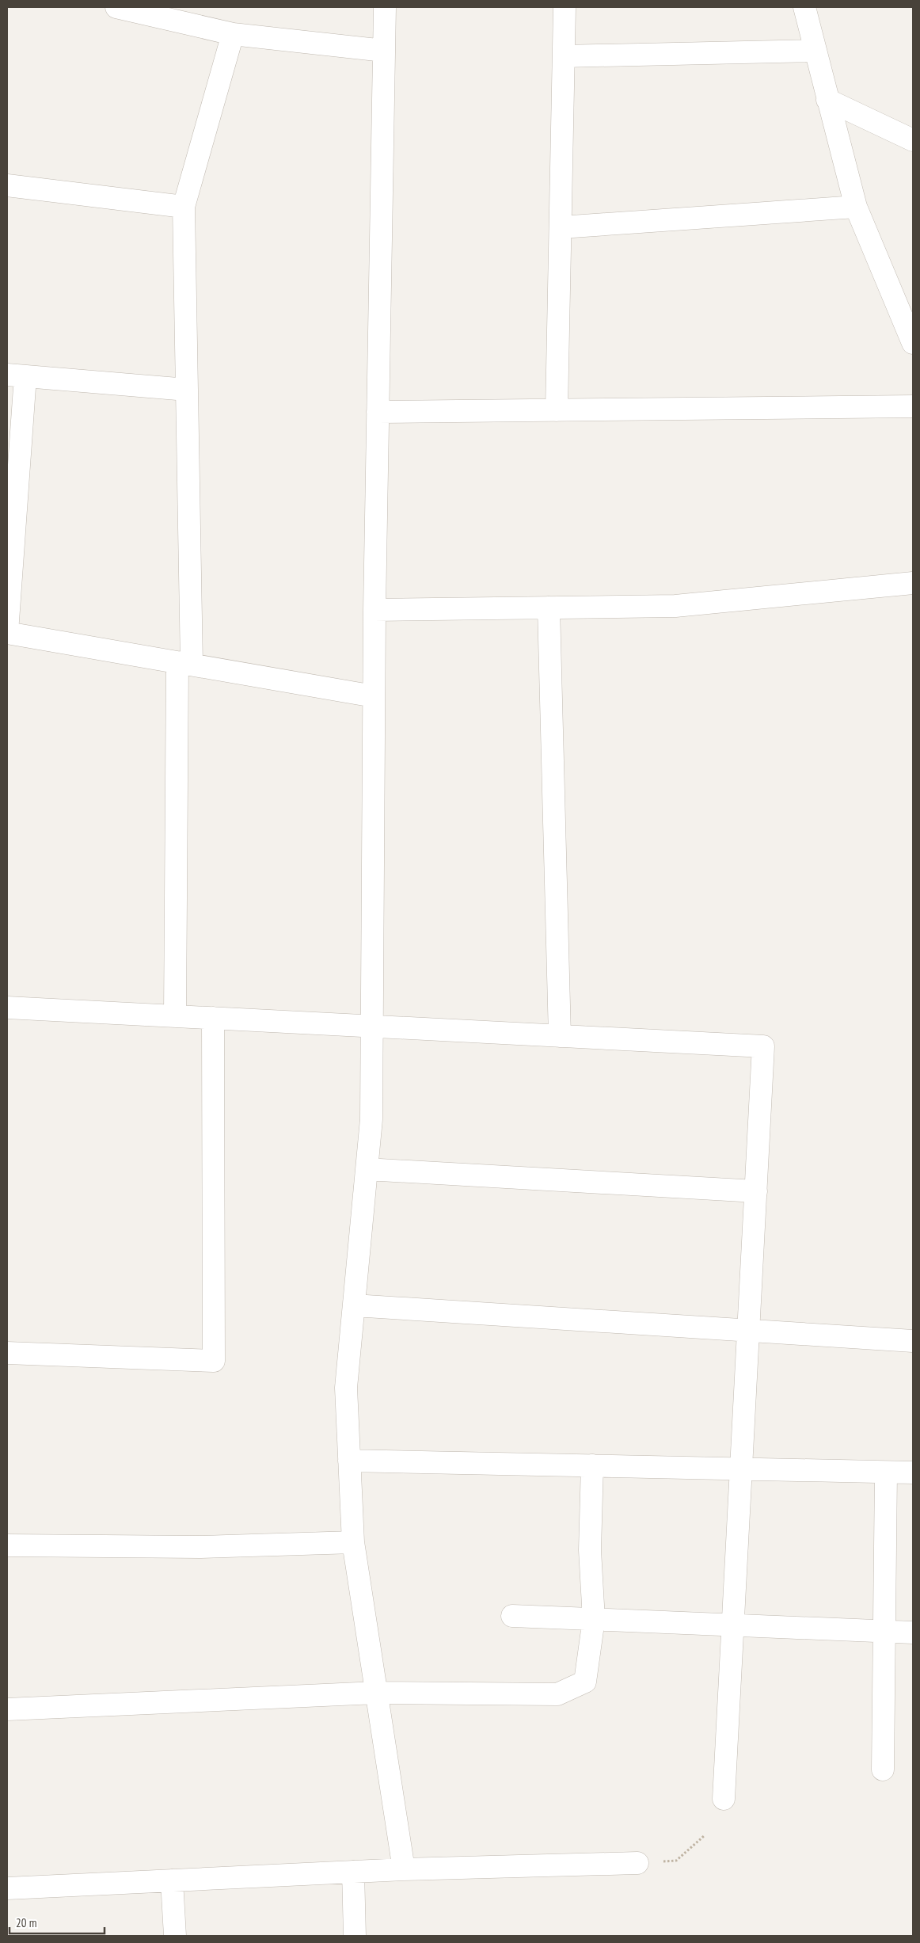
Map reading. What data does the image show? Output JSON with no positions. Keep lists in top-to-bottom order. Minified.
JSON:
{"scale_bar":"20 m"}
